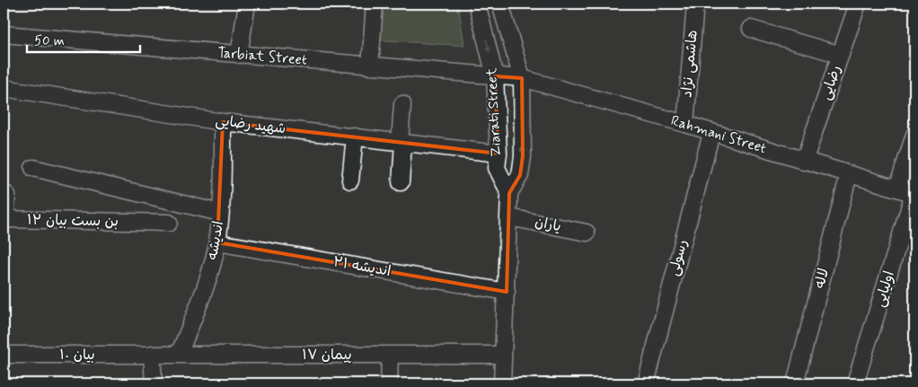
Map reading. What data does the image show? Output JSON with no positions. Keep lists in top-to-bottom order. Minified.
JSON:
{"streets":{"street":["Tarbiat Street","هاشمی نژاد","رضایی","Ziarati Street","شهید رضایی","Rahmani Street","بن بست بیان ۱۲","یاران","اندیشه","رسولی","اندیشه ۲۱","لاله","اولیایی","بیان ۱۰","پیمان ۱۷"]},"crossings":[["Tarbiat Street","Ziarati Street"],["Tarbiat Street","Rahmani Street"],["هاشمی نژاد","Rahmani Street"],["رضایی","Rahmani Street"],["Ziarati Street","شهید رضایی"],["Ziarati Street","Rahmani Street"],["Ziarati Street","یاران"],["Ziarati Street","اندیشه ۲۱"],["Ziarati Street","پیمان ۱۷"],["شهید رضایی","اندیشه"],["Rahmani Street","رسولی"],["Rahmani Street","لاله"],["Rahmani Street","اولیایی"],["اندیشه","اندیشه ۲۱"],["اندیشه","پیمان ۱۷"],["بیان ۱۰","پیمان ۱۷"]],"scale_bar":"50 m"}
